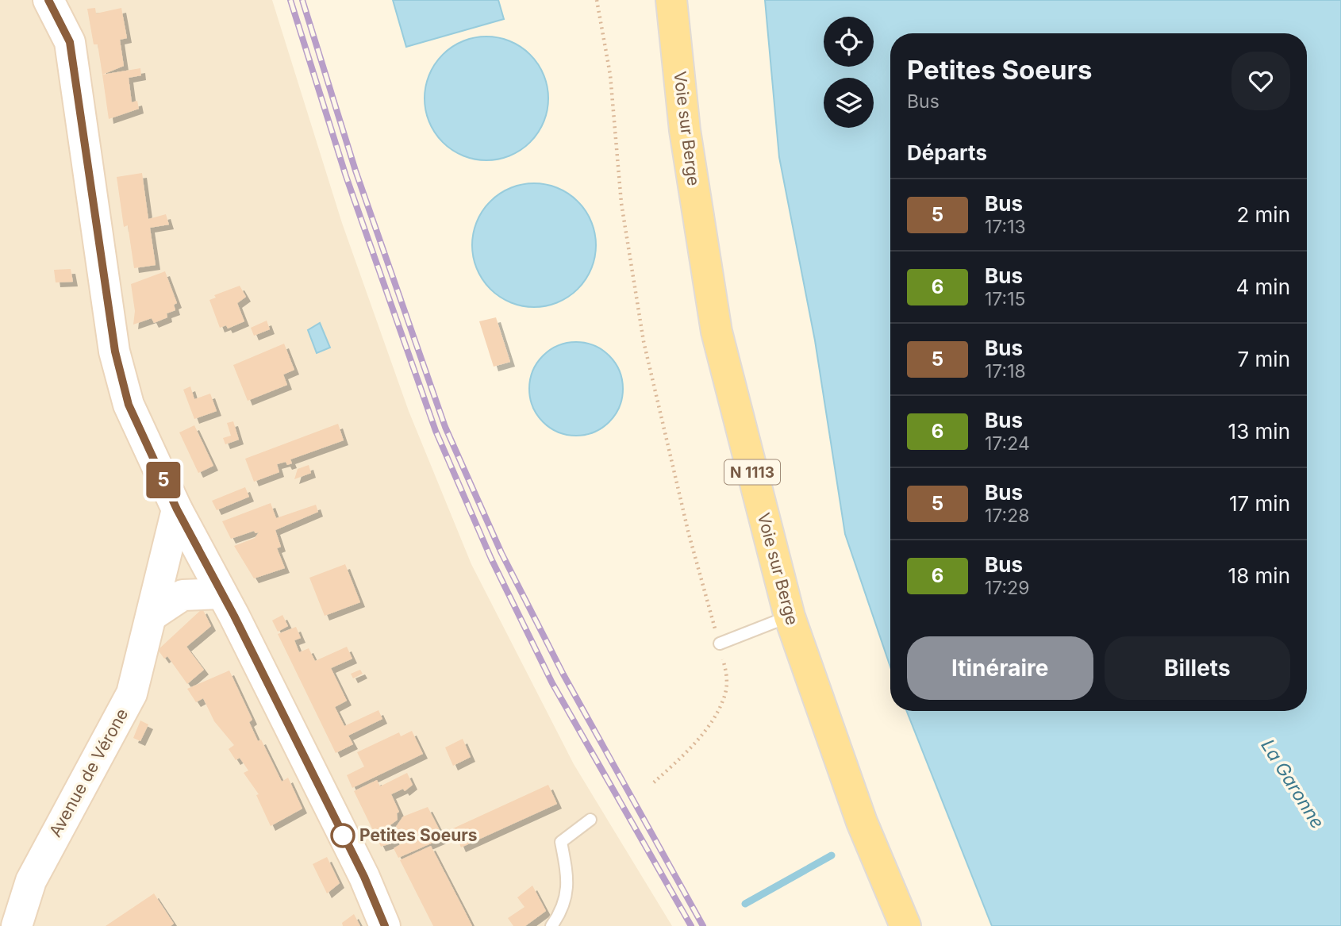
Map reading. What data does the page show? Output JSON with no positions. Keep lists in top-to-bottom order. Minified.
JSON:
{"streets":{"main road":["Voie sur Berge","N 1113","Avenue de Vérone"]},"water":["La Garonne"],"places":["Petites Soeurs"],"lines":["bus line 5"],"page":{"on_map":"5","heading":[["Petites Soeurs","Bus"],"Départs"],"list":[{"mark":"5","name":"Bus","note":"17:13","value":"2 min"},{"mark":"6","name":"Bus","note":"17:15","value":"4 min"},{"mark":"5","name":"Bus","note":"17:18","value":"7 min"},{"mark":"6","name":"Bus","note":"17:24","value":"13 min"},{"mark":"5","name":"Bus","note":"17:28","value":"17 min"},{"mark":"6","name":"Bus","note":"17:29","value":"18 min"}],"buttons":["Itinéraire","Billets"]}}
